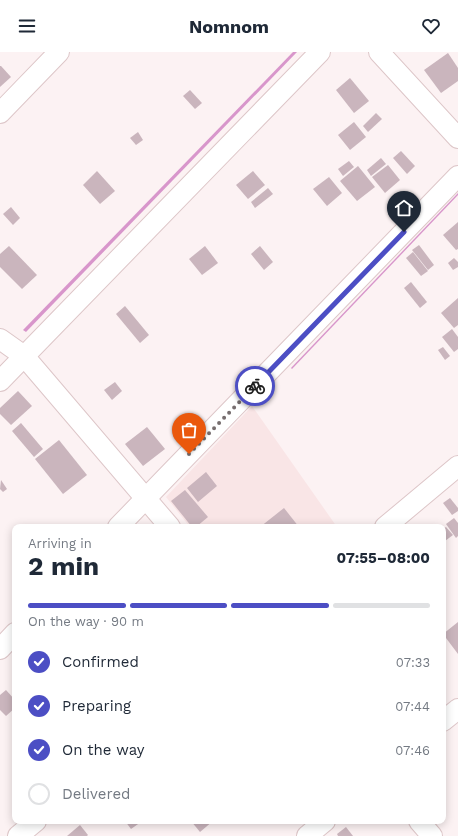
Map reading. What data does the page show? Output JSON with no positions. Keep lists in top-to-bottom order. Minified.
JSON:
{"page":{"header":"Nomnom","heading":["2 min","Arriving in","07:55–08:00"],"bar":"On the way · 90 m","list":[["Confirmed","07:33"],["Preparing","07:44"],["On the way","07:46"],"Delivered"]}}
